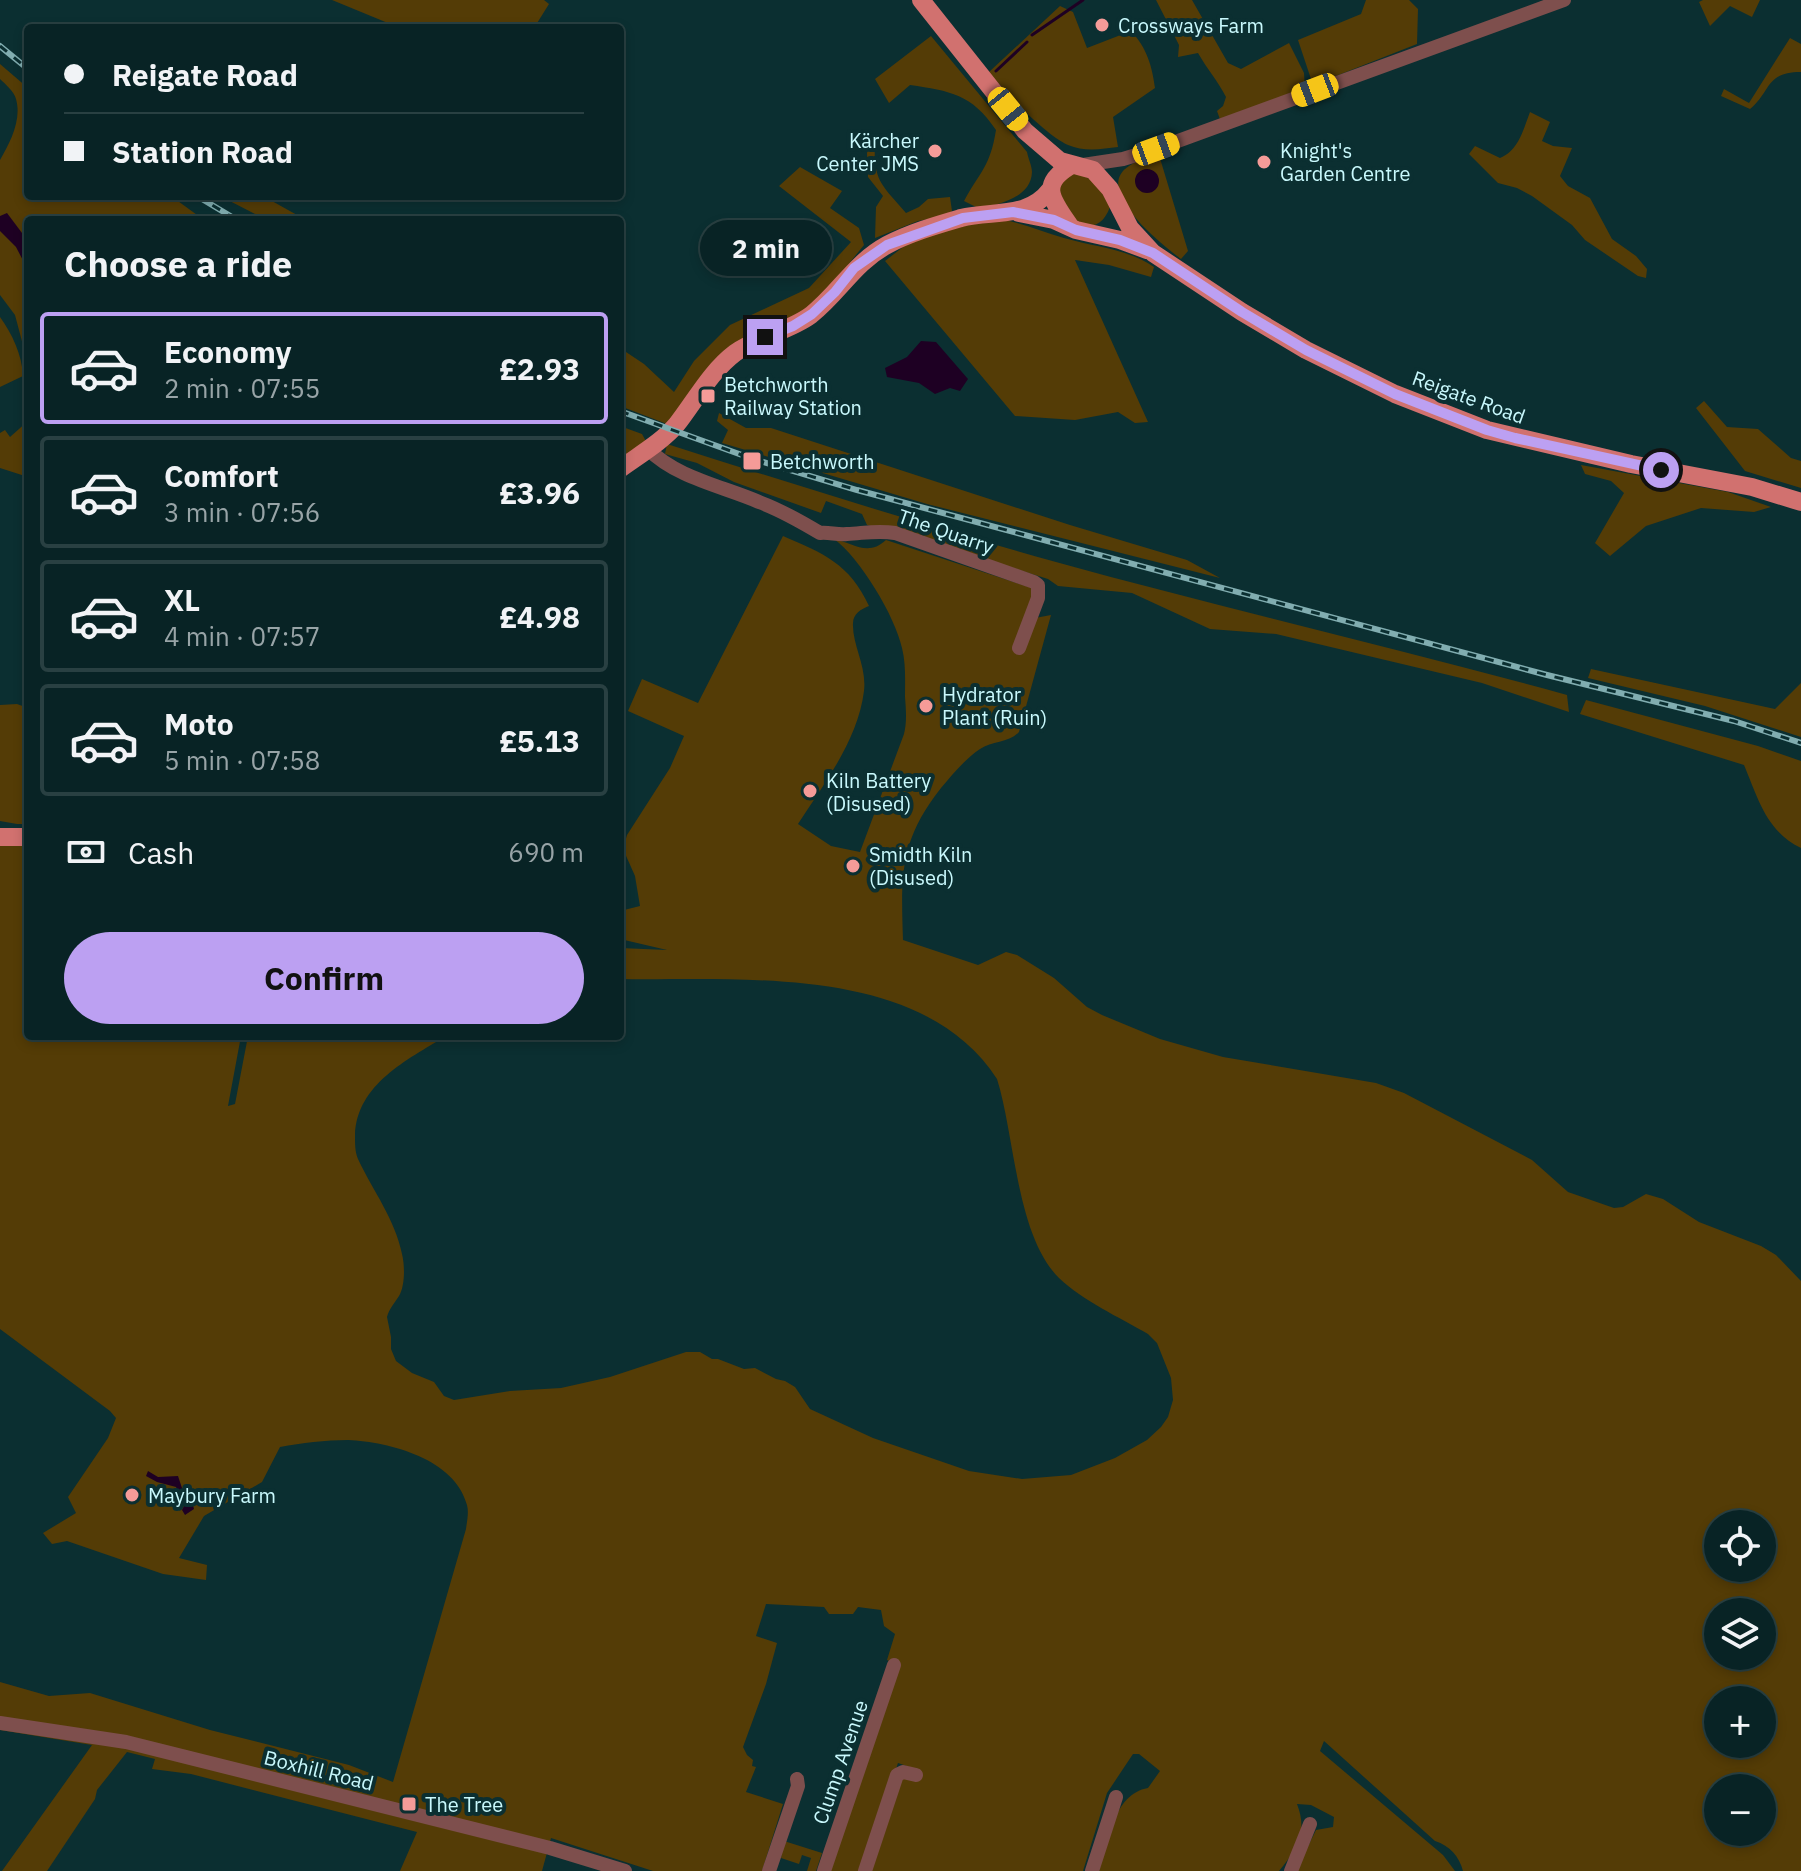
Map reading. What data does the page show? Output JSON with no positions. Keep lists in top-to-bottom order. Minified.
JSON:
{"streets":{"main road":["Reigate Road"],"street":["The Quarry","Clump Avenue","Boxhill Road"]},"places":{"other":["Crossways Farm","Kärcher Center JMS","Knight's Garden Centre","Hydrator Plant (Ruin)","Kiln Battery (Disused)","Smidth Kiln (Disused)","Maybury Farm"],"transit":["Betchworth Railway Station","Betchworth","The Tree"]},"page":{"banner":["Reigate Road","Station Road"],"heading":"Choose a ride","bubble":"2 min","list":[{"name":"Economy","note":"2 min · 07:55","value":"£2.93"},{"name":"Comfort","note":"3 min · 07:56","value":"£3.96"},{"name":"XL","note":"4 min · 07:57","value":"£4.98"},{"name":"Moto","note":"5 min · 07:58","value":"£5.13"}],"pay":["Cash","690 m"],"buttons":"Confirm","map_buttons":["+","−"]}}
